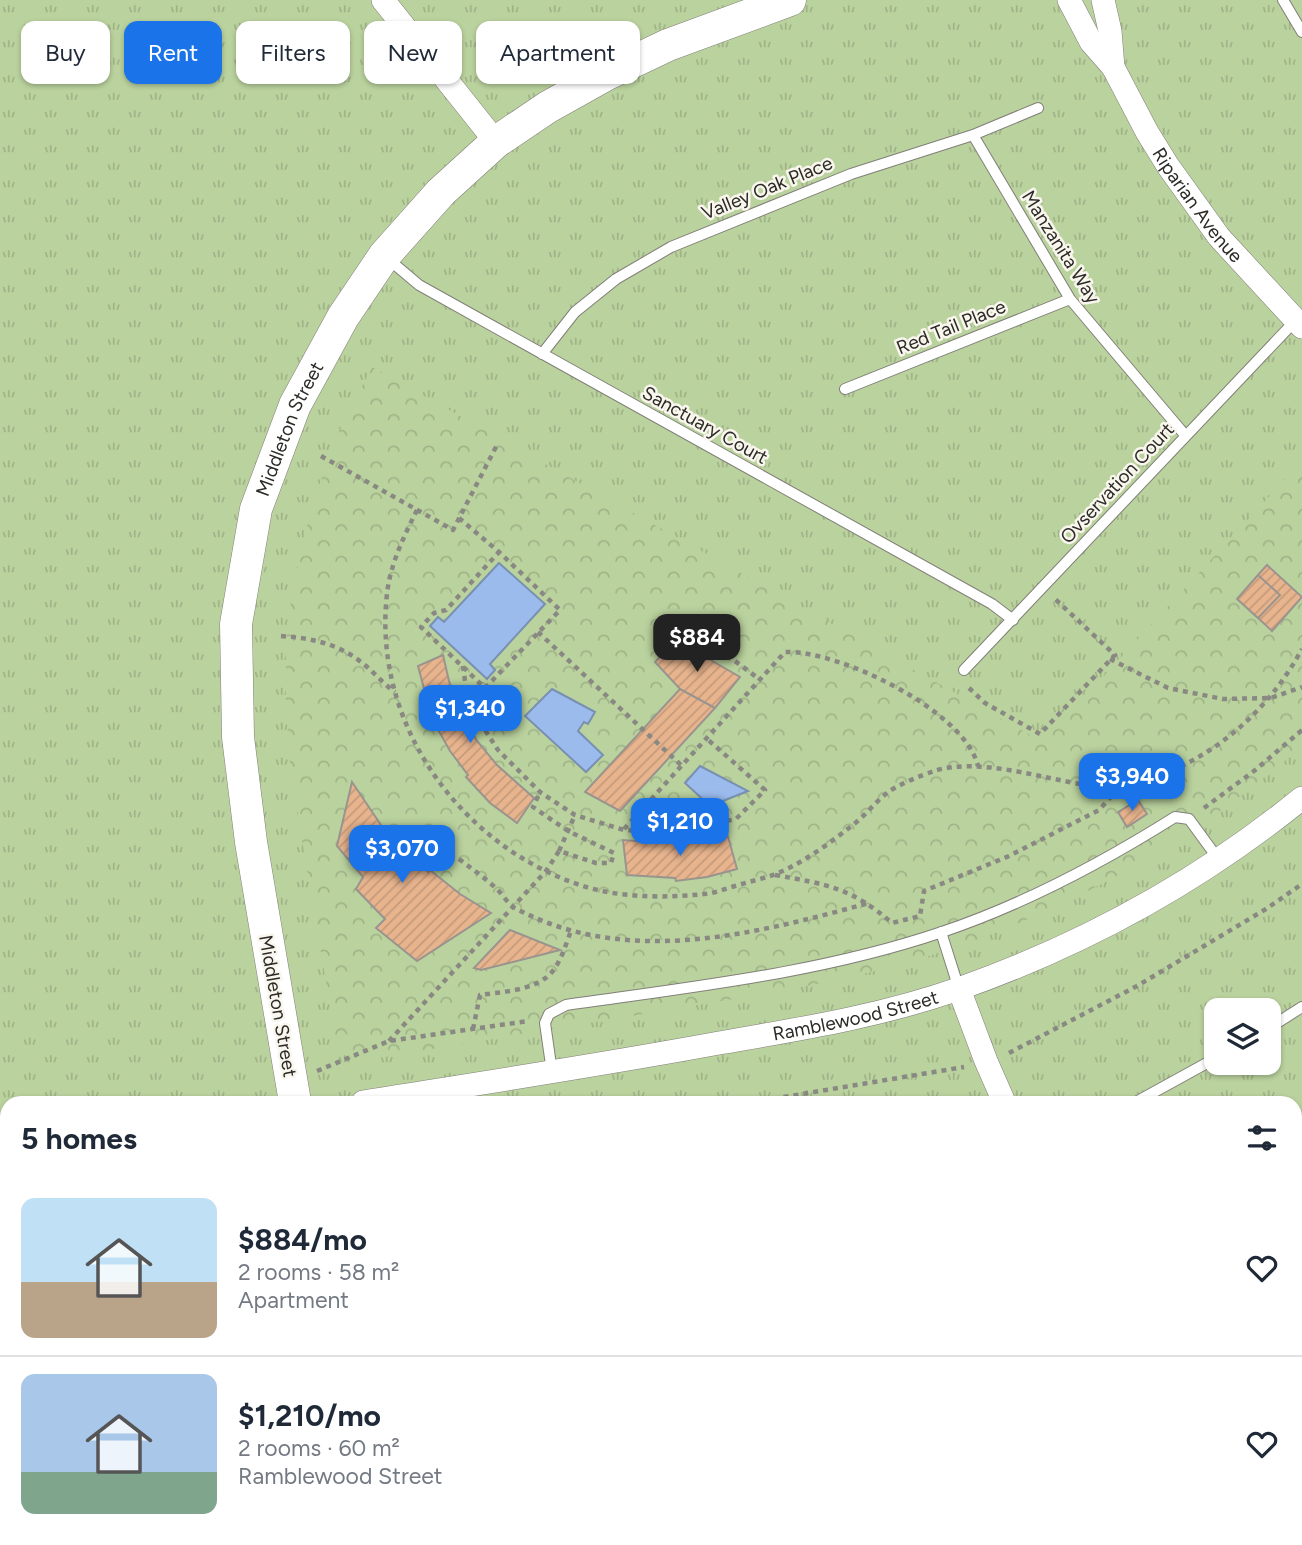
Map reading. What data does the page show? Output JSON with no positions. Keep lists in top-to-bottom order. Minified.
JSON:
{"streets":{"street":["Riparian Avenue","Middleton Street","Ramblewood Street"],"lane":["Valley Oak Place","Manzanita Way","Red Tail Place","Sanctuary Court","Ovservation Court"]},"crossings":[["Valley Oak Place","Manzanita Way"],["Valley Oak Place","Sanctuary Court"],["Riparian Avenue","Ovservation Court"],["Manzanita Way","Red Tail Place"],["Manzanita Way","Ovservation Court"],["Sanctuary Court","Middleton Street"],["Sanctuary Court","Ovservation Court"]],"page":{"chip":["Buy","Rent","Filters","New","Apartment"],"price":["$884","$1,340","$3,940","$1,210","$3,070"],"heading":"5 homes","list":[{"name":"$884/mo","note":"2 rooms · 58 m² · Apartment"},{"name":"$1,210/mo","note":"2 rooms · 60 m² · Ramblewood Street"}]}}
